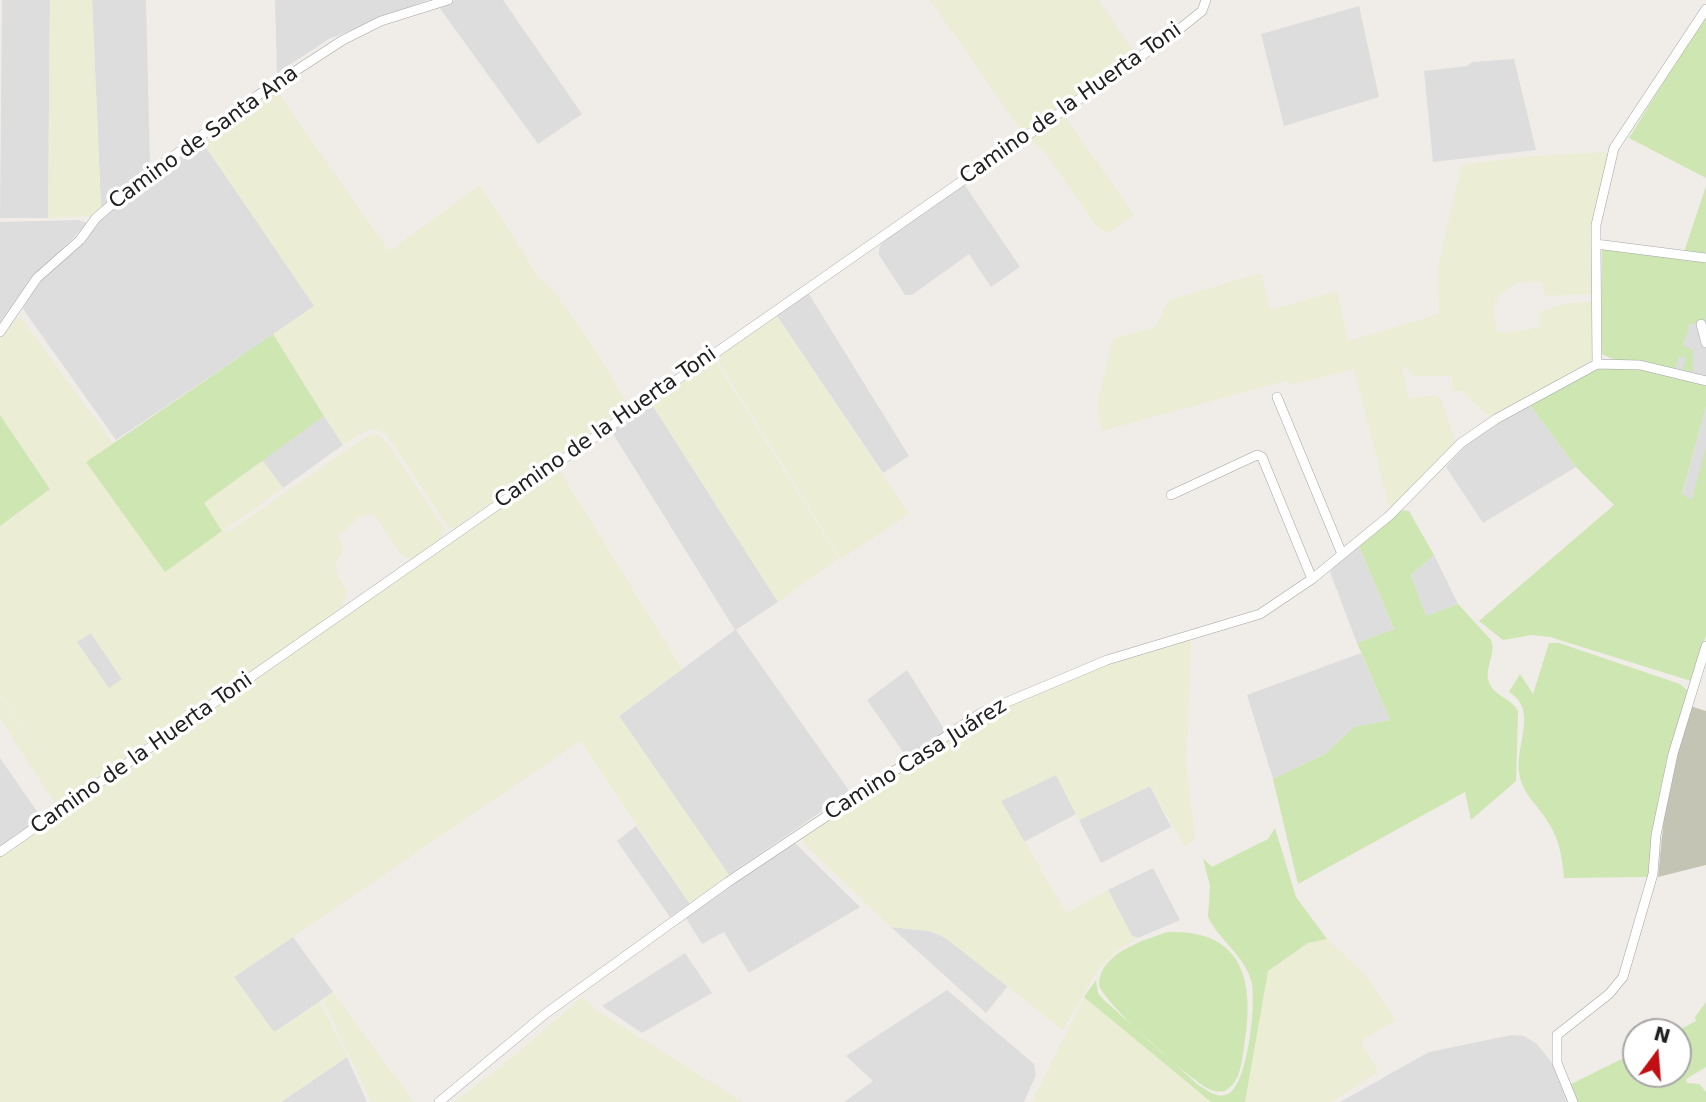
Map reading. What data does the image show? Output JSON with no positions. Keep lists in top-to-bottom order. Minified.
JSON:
{"streets":{"street":["Camino de la Huerta Toni","Camino de Santa Ana","Camino Casa Juárez"]},"north":"top"}
